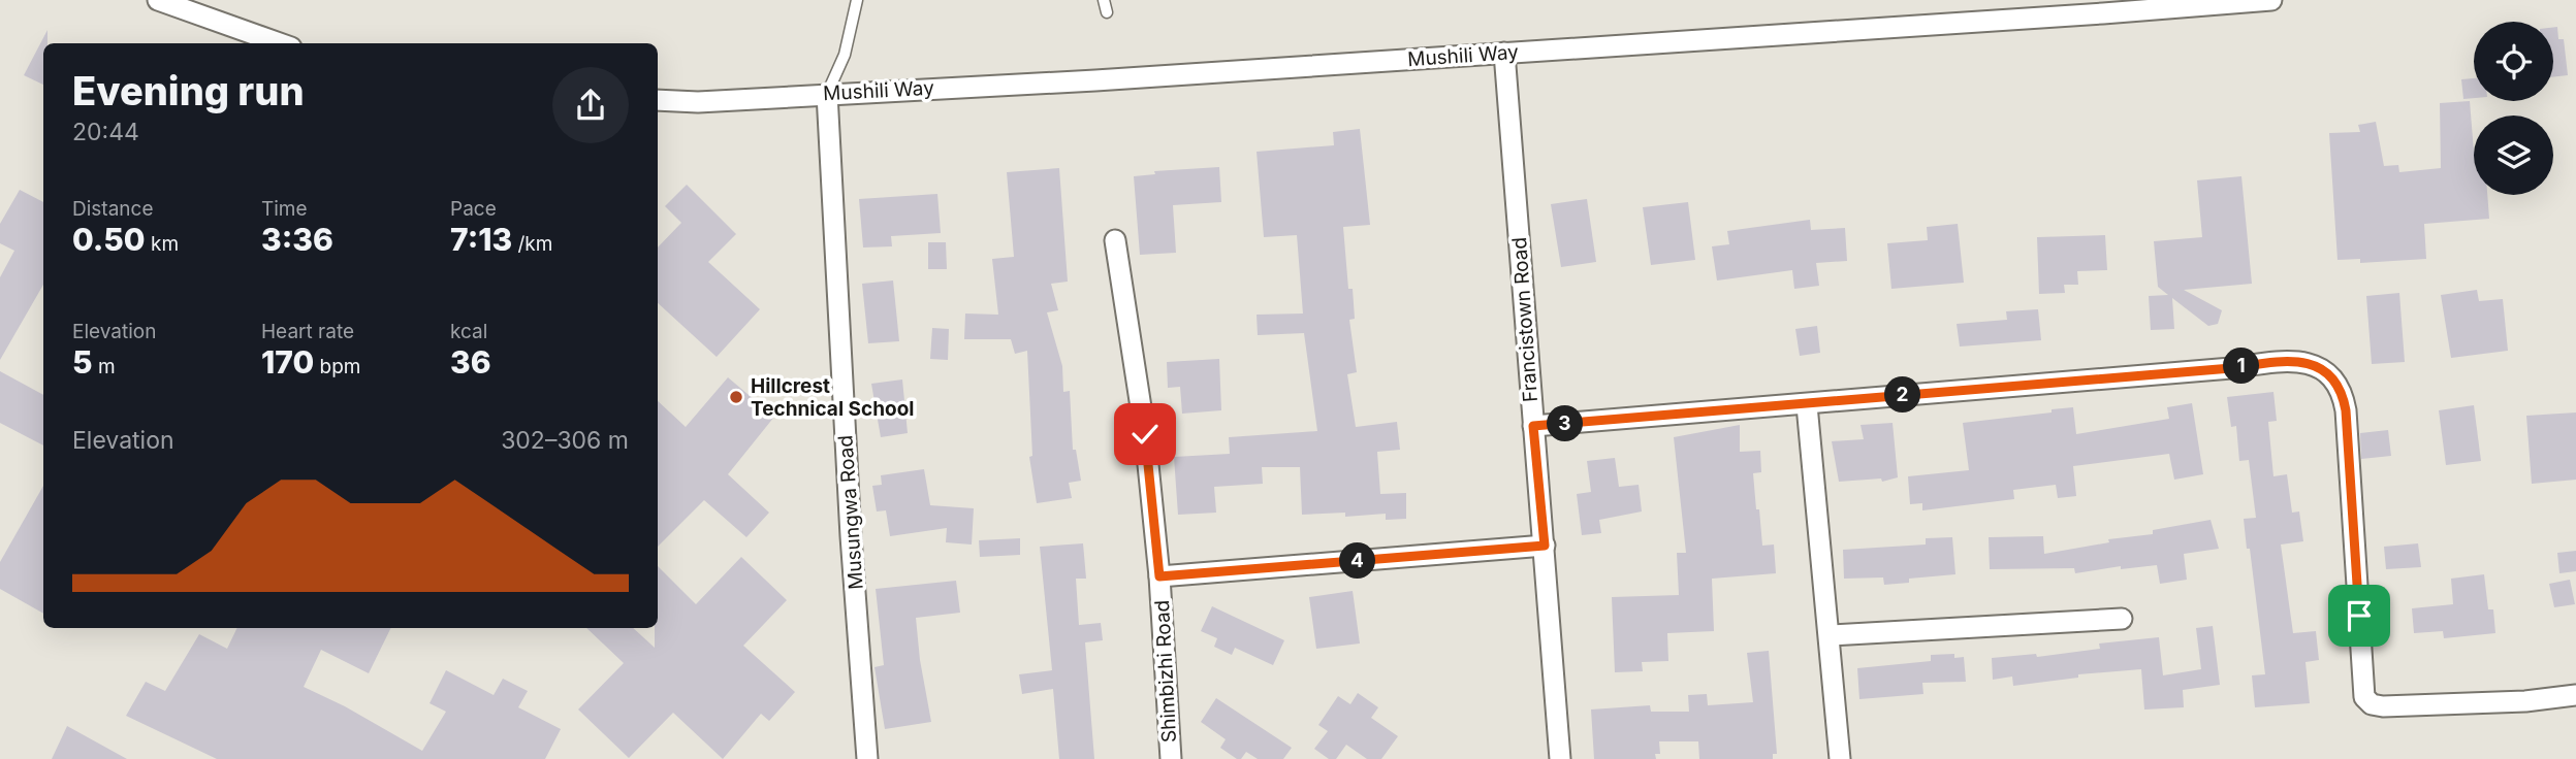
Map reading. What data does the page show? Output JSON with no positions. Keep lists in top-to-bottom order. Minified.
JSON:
{"streets":{"street":["Mushili Way","Francistown Road","Musungwa Road","Shimbizhi Road"]},"crossings":[["Mushili Way","Francistown Road"],["Mushili Way","Musungwa Road"]],"places":["Hillcrest Technical School"],"page":{"heading":["Evening run","20:44"],"stats":[["Distance","0.50 km"],["Time","3:36"],["Pace","7:13 /km"],["Elevation","5 m"],["Heart rate","170 bpm"],["kcal","36"]],"pins":["1","2","3","4"],"chart":["Elevation","302–306 m"]}}
